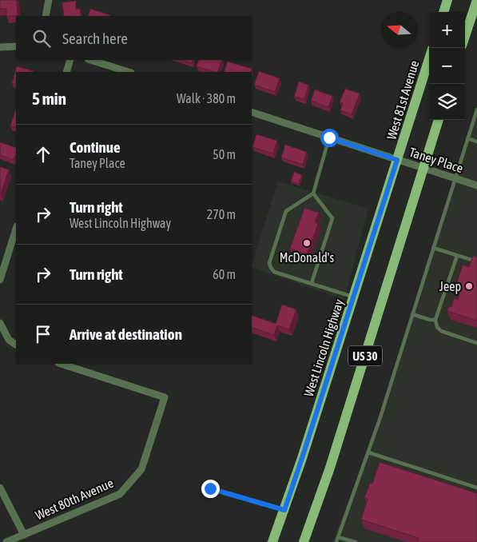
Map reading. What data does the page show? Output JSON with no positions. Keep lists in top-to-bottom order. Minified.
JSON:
{"streets":{"main road":["West 81st Avenue","West Lincoln Highway","US 30"],"street":["Taney Place","West 80th Avenue"]},"crossings":[["West 81st Avenue","Taney Place"],["West 81st Avenue","West Lincoln Highway"],["Taney Place","West Lincoln Highway"],["Taney Place","US 30"]],"places":["McDonald's","Jeep"],"north":"left","page":{"map_buttons":["+","−"],"search":"Search here","heading":["5 min","Walk · 380 m"],"list":[["Continue","Taney Place","50 m"],["Turn right","West Lincoln Highway","270 m"],["Turn right","60 m"],"Arrive at destination"]}}
